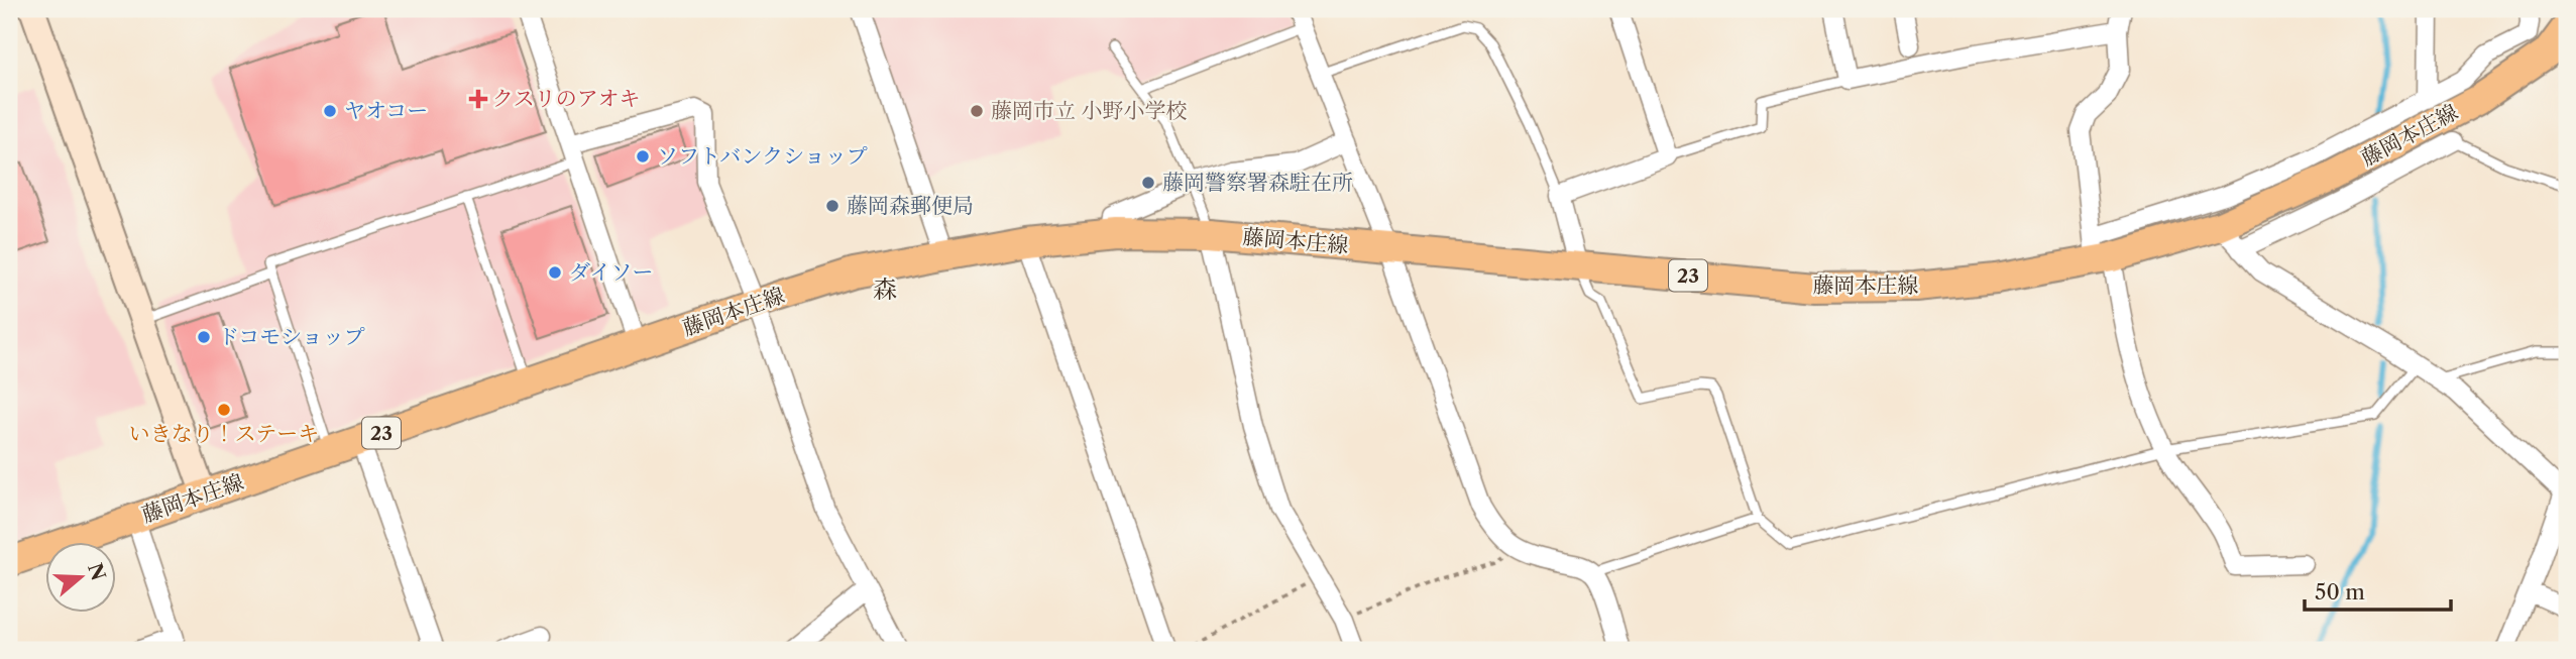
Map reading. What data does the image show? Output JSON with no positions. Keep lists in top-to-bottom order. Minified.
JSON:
{"streets":{"main road":["藤岡本庄線","23"]},"districts":["森"],"places":{"health":["クスリのアオキ"],"other":["ヤオコー","藤岡市立 小野小学校","ソフトバンクショップ","藤岡警察署森駐在所","藤岡森郵便局","ダイソー","ドコモショップ","いきなり！ステーキ"]},"scale_bar":"50 m","north":"right"}
